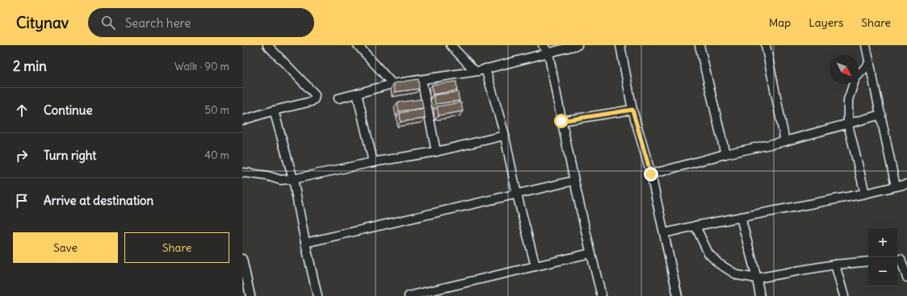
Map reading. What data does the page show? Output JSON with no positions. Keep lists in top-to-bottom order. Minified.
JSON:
{"north":"bottom right","page":{"header":"Citynav","search":"Search here","nav":["Map","Layers","Share"],"heading":["2 min","Walk · 90 m"],"list":[["Continue","50 m"],["Turn right","40 m"],"Arrive at destination"],"buttons":["Save","Share"],"map_buttons":["+","−"]}}
